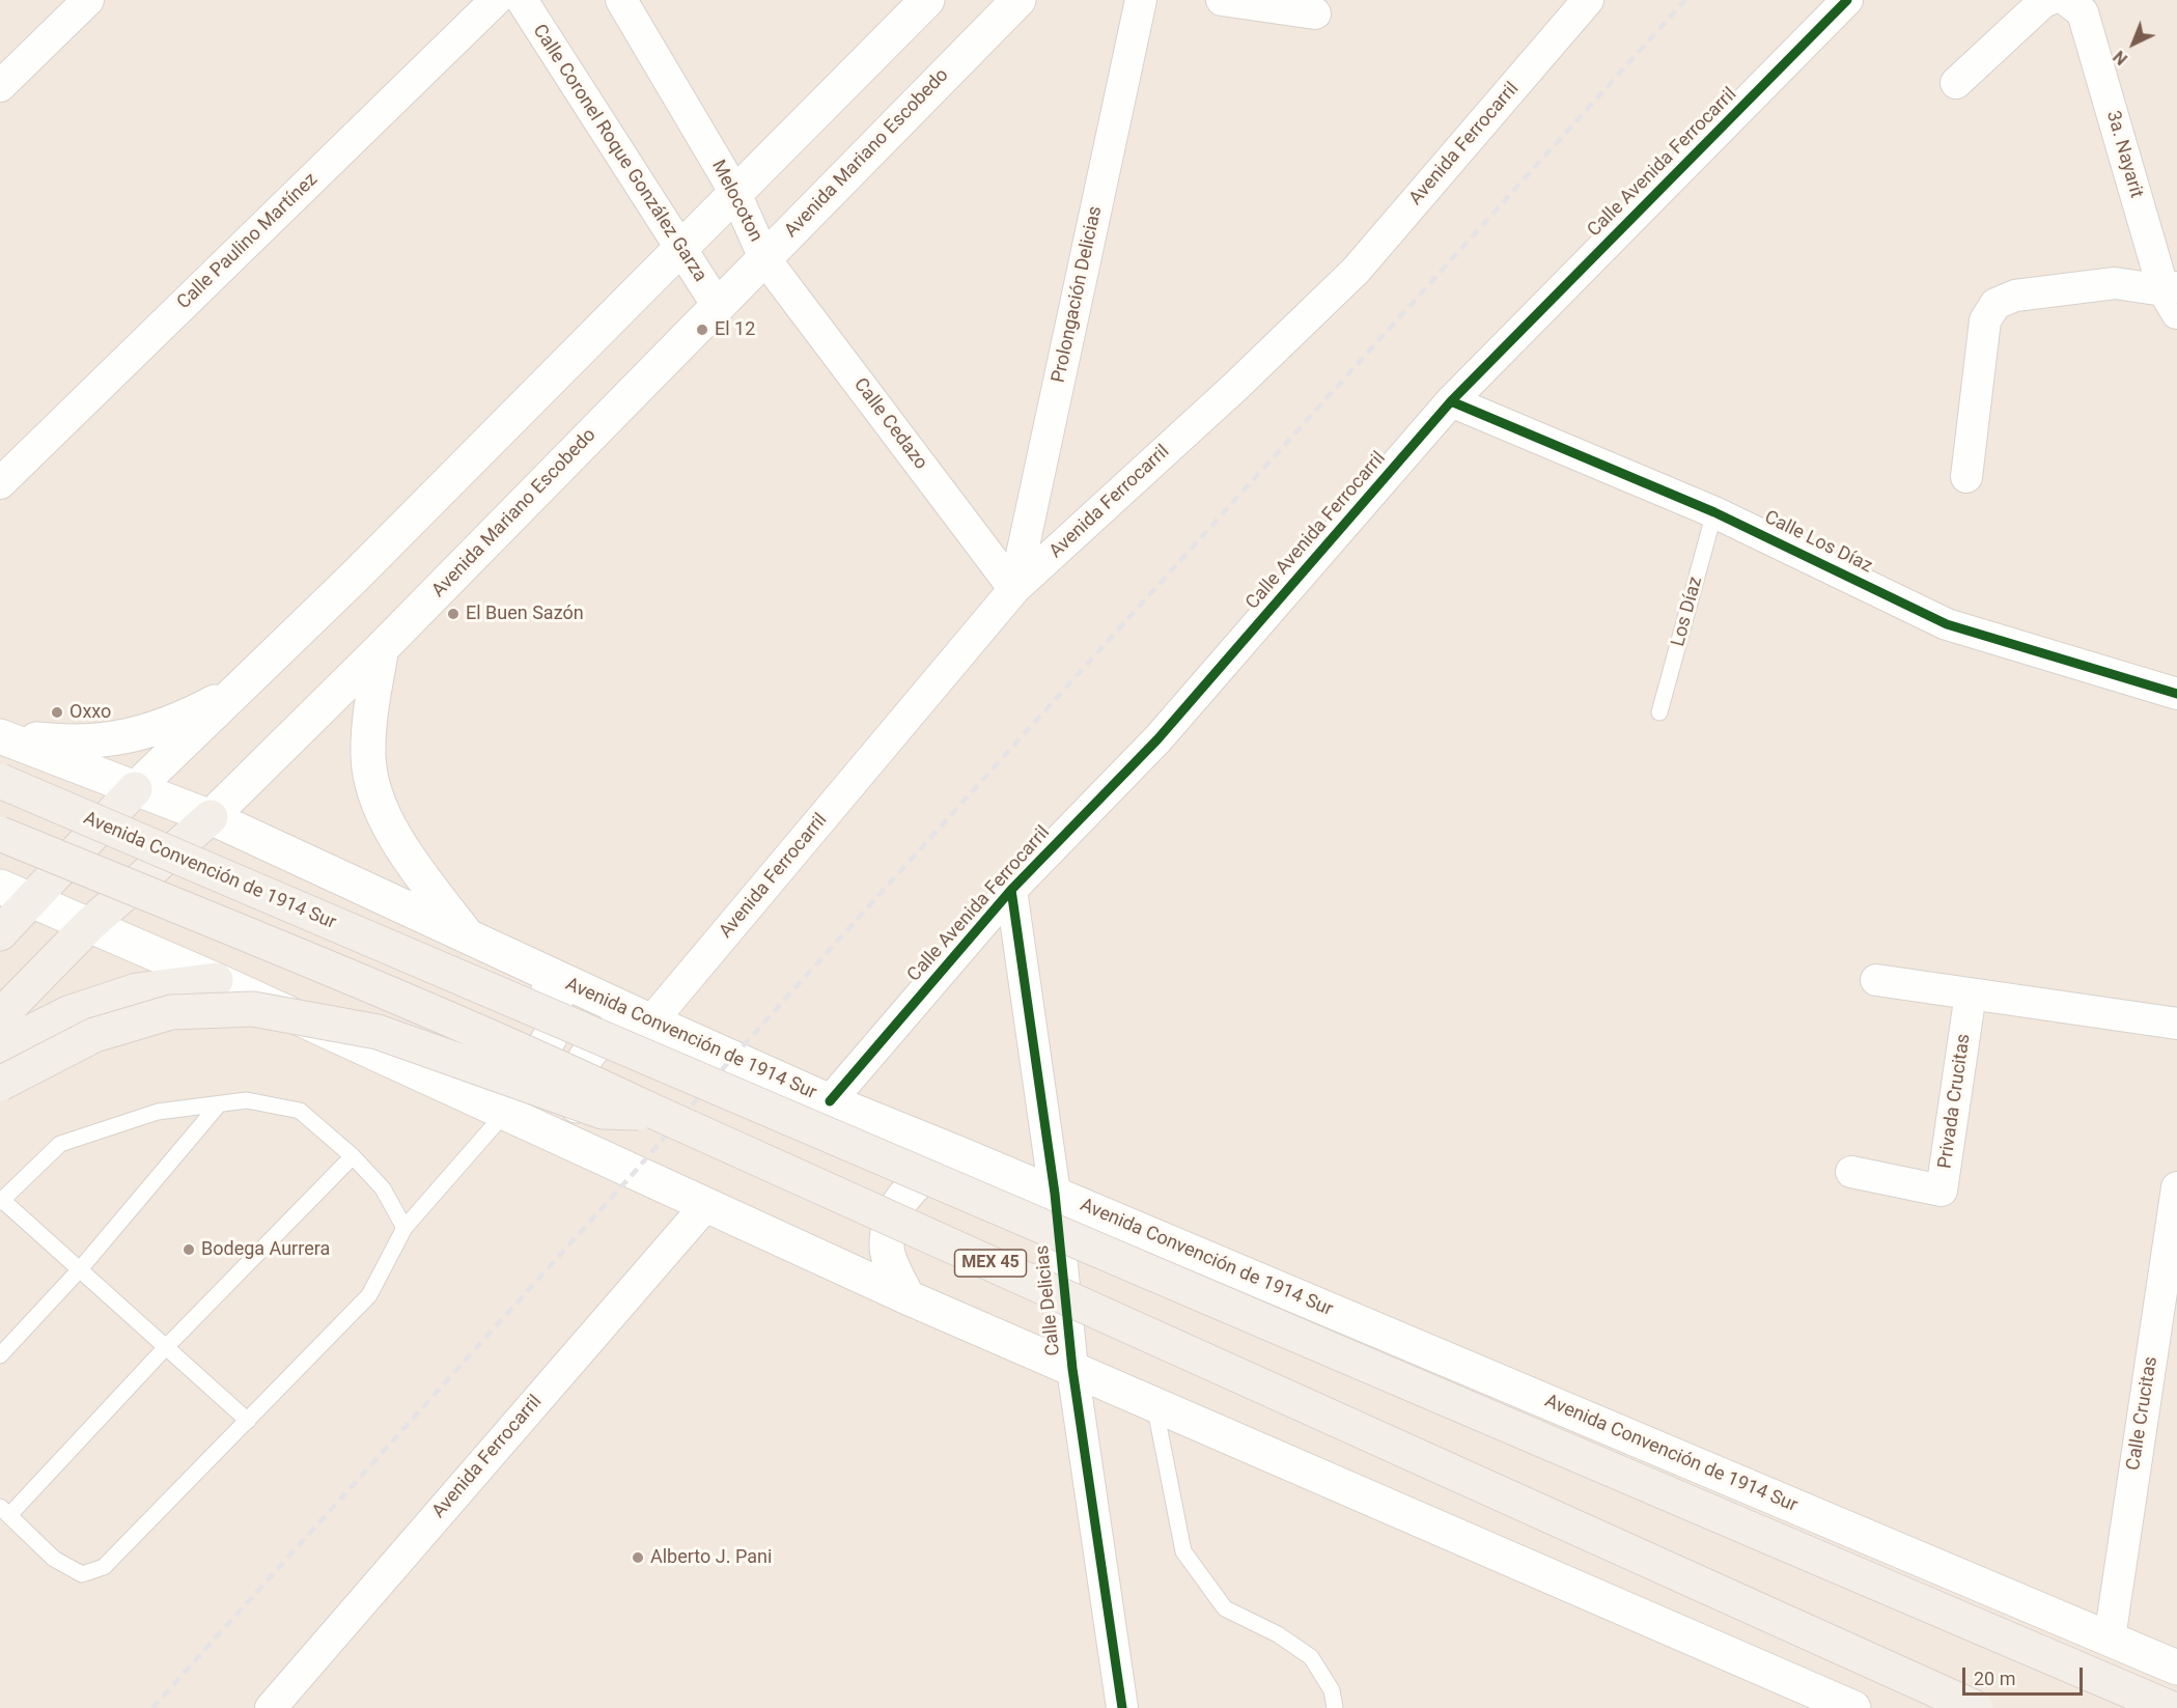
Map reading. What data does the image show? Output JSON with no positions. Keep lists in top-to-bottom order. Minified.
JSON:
{"streets":{"main road":["Avenida Mariano Escobedo","Avenida Convención de 1914 Sur","MEX 45"],"street":["Avenida Ferrocarril","Calle Coronel Roque González Garza","3a. Nayarit","Calle Avenida Ferrocarril","Melocoton","Calle Paulino Martínez","Prolongación Delicias","Calle Cedazo","Calle Los Díaz","Privada Crucitas","Calle Delicias","Calle Crucitas"],"lane":["Los Díaz"]},"crossings":[["Avenida Ferrocarril","Prolongación Delicias"],["Avenida Ferrocarril","Calle Cedazo"],["Avenida Ferrocarril","Avenida Convención de 1914 Sur"],["Calle Coronel Roque González Garza","Avenida Mariano Escobedo"],["Avenida Mariano Escobedo","Melocoton"],["Avenida Mariano Escobedo","Calle Cedazo"],["Avenida Mariano Escobedo","Avenida Convención de 1914 Sur"],["Calle Avenida Ferrocarril","Calle Los Díaz"],["Calle Avenida Ferrocarril","Avenida Convención de 1914 Sur"],["Calle Avenida Ferrocarril","Calle Delicias"],["Melocoton","Calle Cedazo"],["Prolongación Delicias","Calle Cedazo"],["Calle Los Díaz","Los Díaz"],["Avenida Convención de 1914 Sur","Calle Delicias"],["Avenida Convención de 1914 Sur","Calle Crucitas"]],"places":["El 12","El Buen Sazón","Oxxo","Bodega Aurrera","Alberto J. Pani"],"scale_bar":"20 m","north":"bottom left"}
